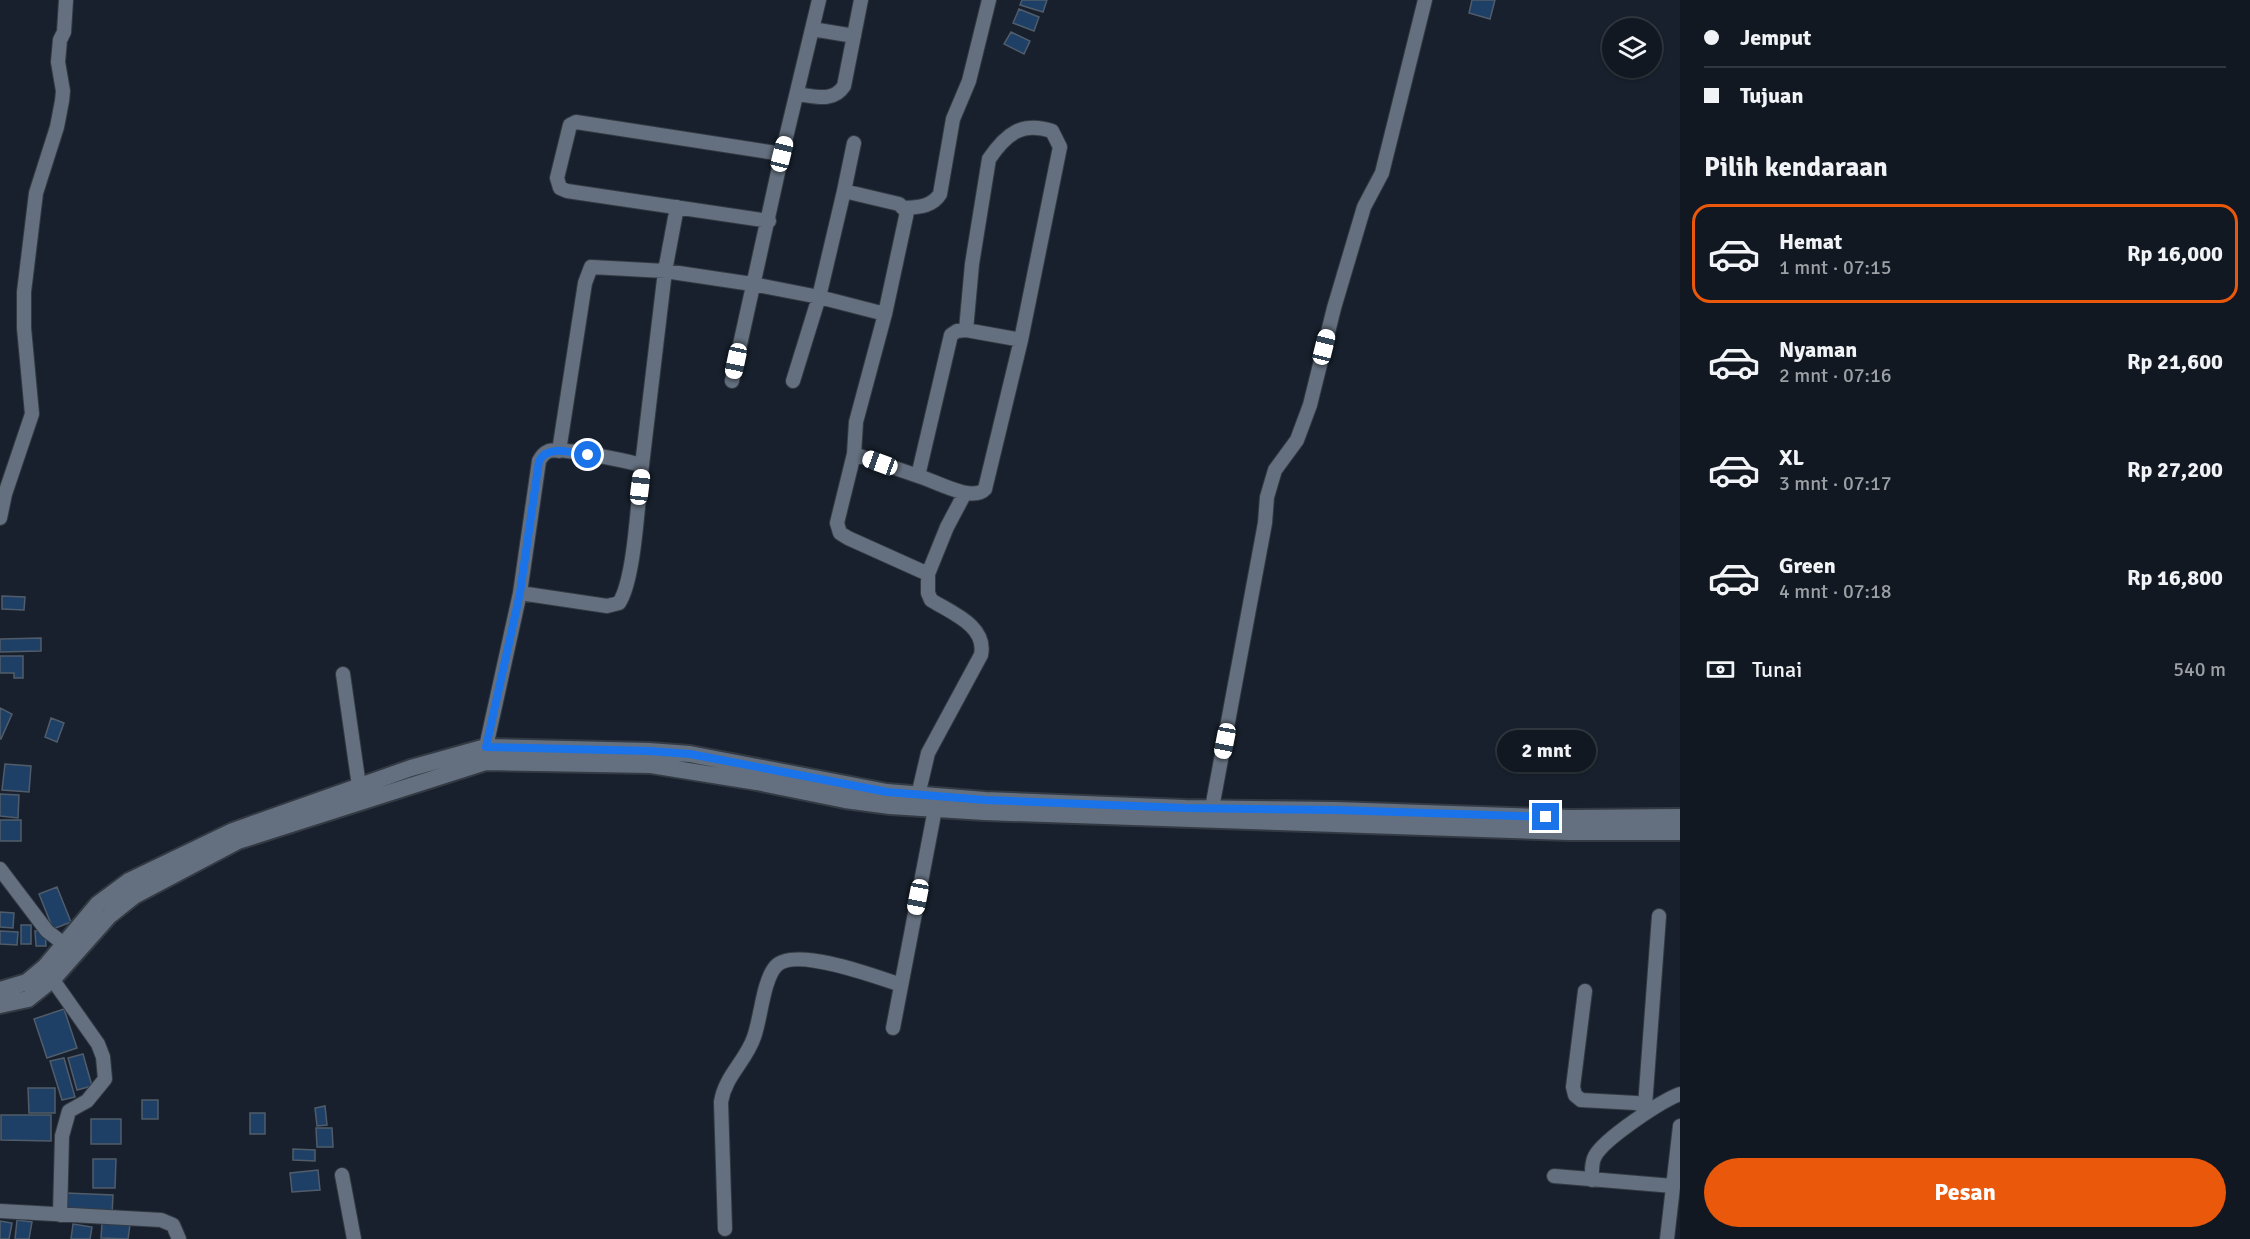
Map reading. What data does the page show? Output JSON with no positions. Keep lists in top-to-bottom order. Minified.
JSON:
{"page":{"banner":["Jemput","Tujuan"],"heading":"Pilih kendaraan","list":[{"name":"Hemat","note":"1 mnt · 07:15","value":"Rp 16,000"},{"name":"Nyaman","note":"2 mnt · 07:16","value":"Rp 21,600"},{"name":"XL","note":"3 mnt · 07:17","value":"Rp 27,200"},{"name":"Green","note":"4 mnt · 07:18","value":"Rp 16,800"}],"pay":["Tunai","540 m"],"bubble":"2 mnt","buttons":"Pesan"}}
